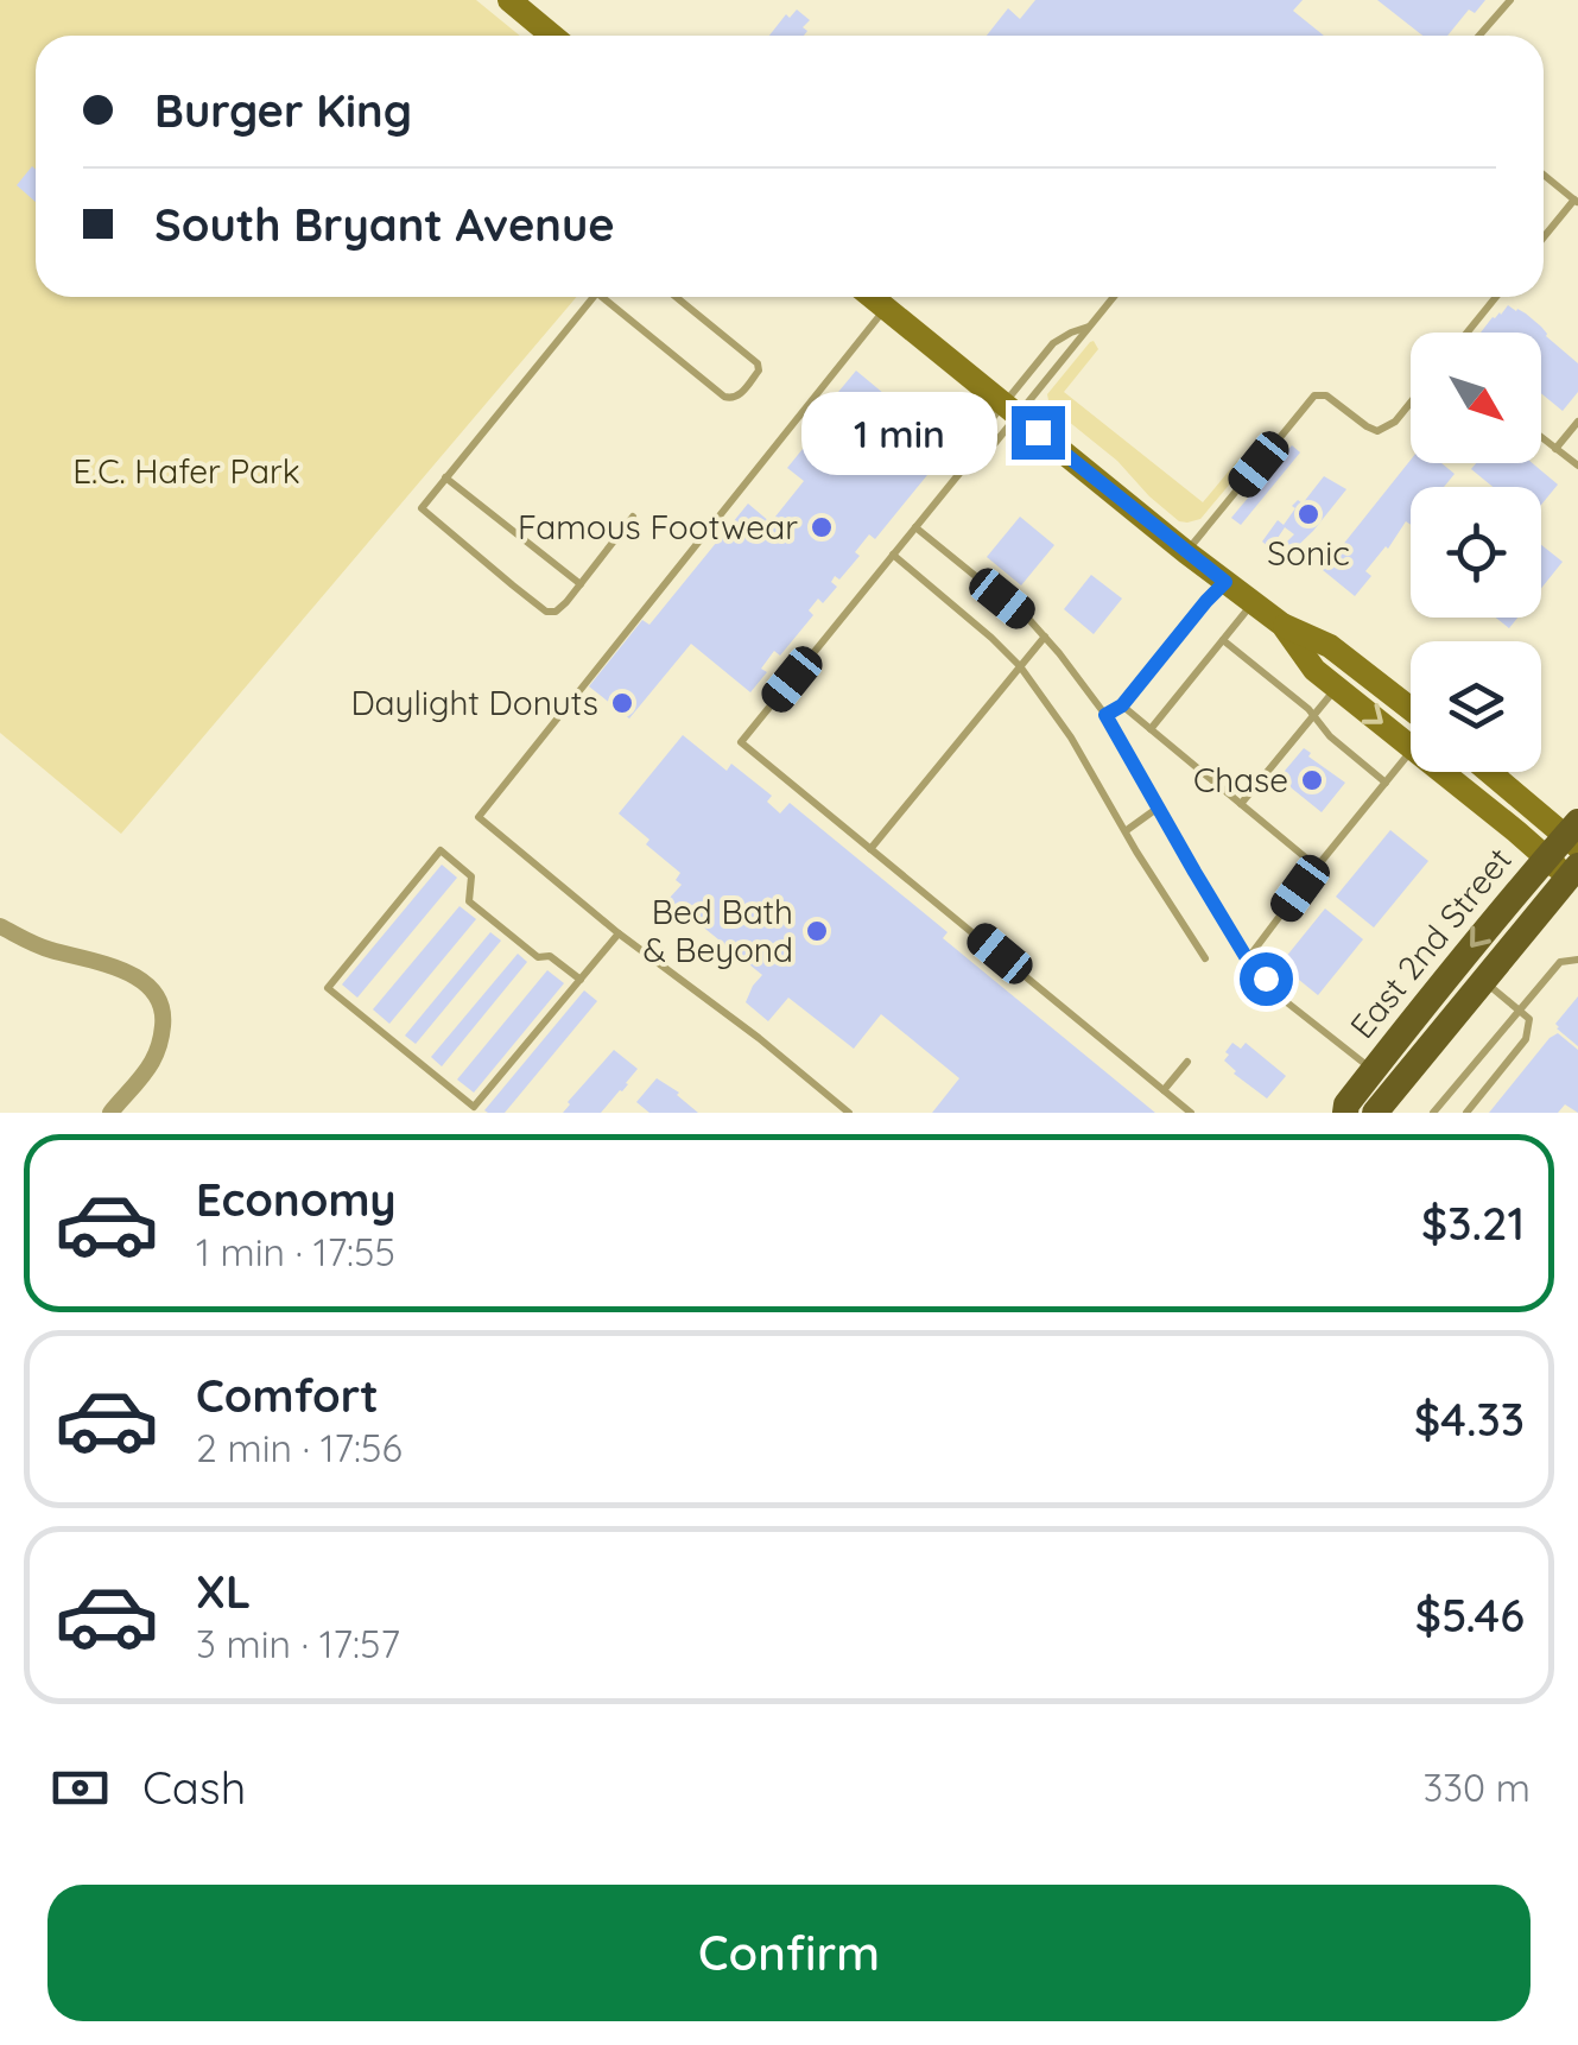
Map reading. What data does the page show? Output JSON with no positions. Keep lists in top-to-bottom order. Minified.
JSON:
{"streets":{"main road":["East 2nd Street"]},"parks":["E.C. Hafer Park"],"places":["Sonic","Famous Footwear","Daylight Donuts","Chase","Bed Bath & Beyond"],"north":"bottom right","page":{"banner":["Burger King","South Bryant Avenue"],"bubble":"1 min","list":[{"name":"Economy","note":"1 min · 17:55","value":"$3.21"},{"name":"Comfort","note":"2 min · 17:56","value":"$4.33"},{"name":"XL","note":"3 min · 17:57","value":"$5.46"}],"pay":["Cash","330 m"],"buttons":"Confirm"}}
